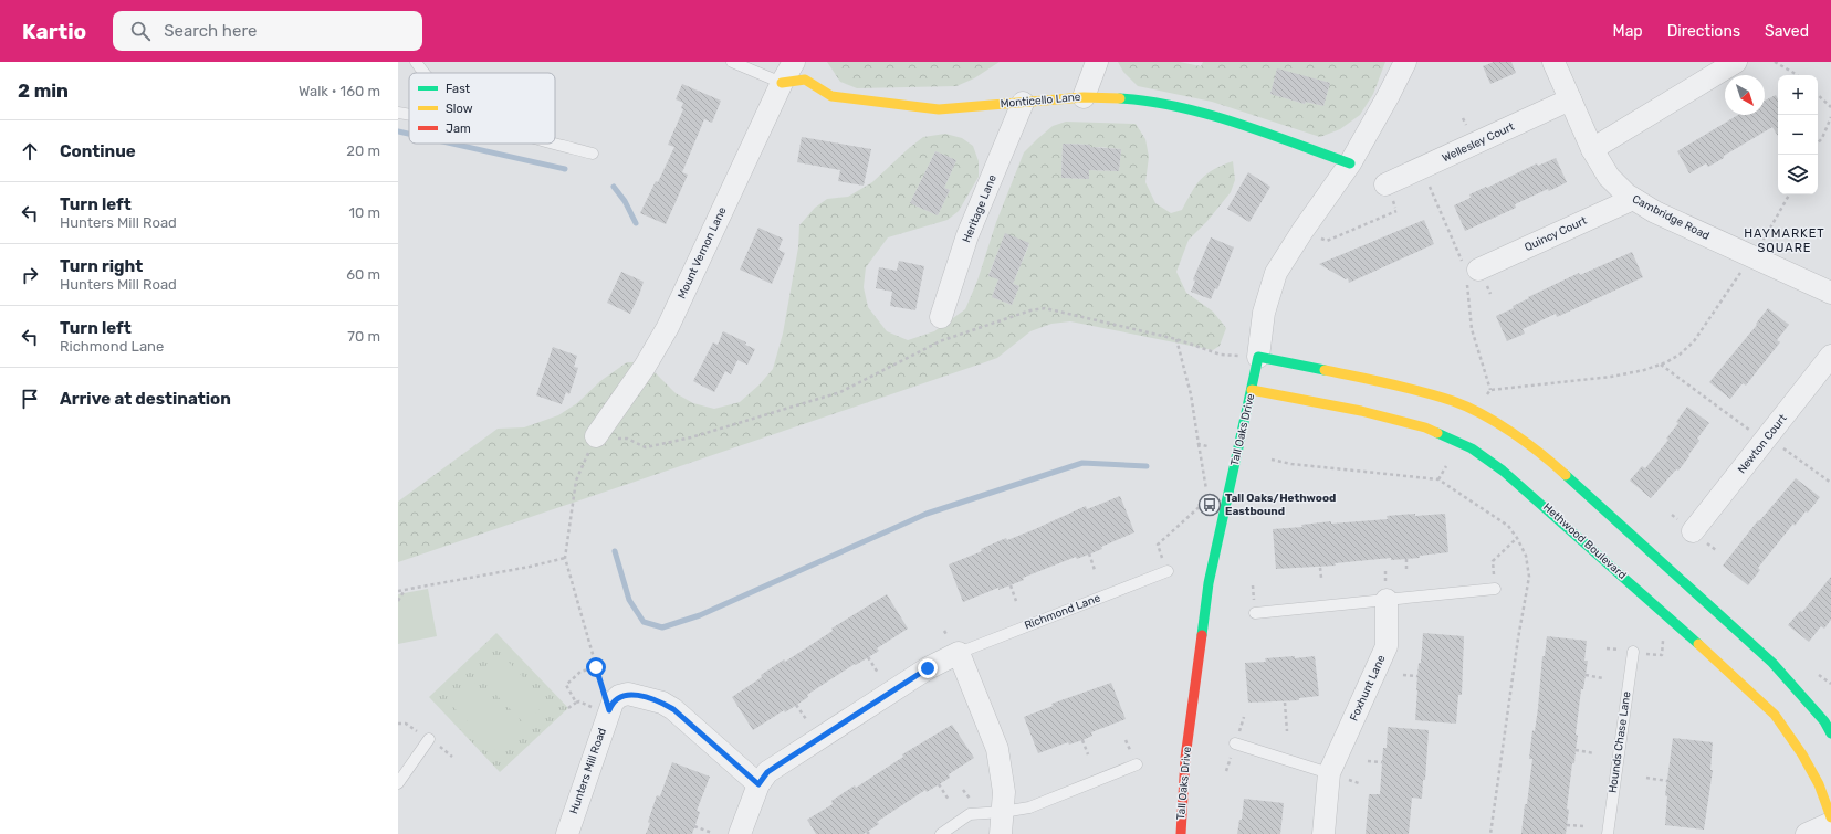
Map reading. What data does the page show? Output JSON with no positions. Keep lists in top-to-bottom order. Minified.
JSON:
{"streets":{"street":["Monticello Lane","Wellesley Court","Heritage Lane","Cambridge Road","Quincy Court","Mount Vernon Lane","Tall Oaks Drive","Newton Court","Hethwood Boulevard","Richmond Lane","Foxhunt Lane","Hunters Mill Road"],"lane":["Hounds Chase Lane"]},"crossings":[["Monticello Lane","Heritage Lane"],["Monticello Lane","Mount Vernon Lane"],["Monticello Lane","Tall Oaks Drive"],["Wellesley Court","Cambridge Road"],["Cambridge Road","Quincy Court"],["Tall Oaks Drive","Hethwood Boulevard"],["Richmond Lane","Hunters Mill Road"]],"districts":["HAYMARKET SQUARE"],"places":{"bus stop":["Tall Oaks/Hethwood Eastbound"]},"legend":["Fast","Slow","Jam"],"north":"bottom right","page":{"header":"Kartio","search":"Search here","nav":["Map","Directions","Saved"],"heading":["2 min","Walk · 160 m"],"map_buttons":["+","−"],"list":[["Continue","20 m"],["Turn left","Hunters Mill Road","10 m"],["Turn right","Hunters Mill Road","60 m"],["Turn left","Richmond Lane","70 m"],"Arrive at destination"]}}
